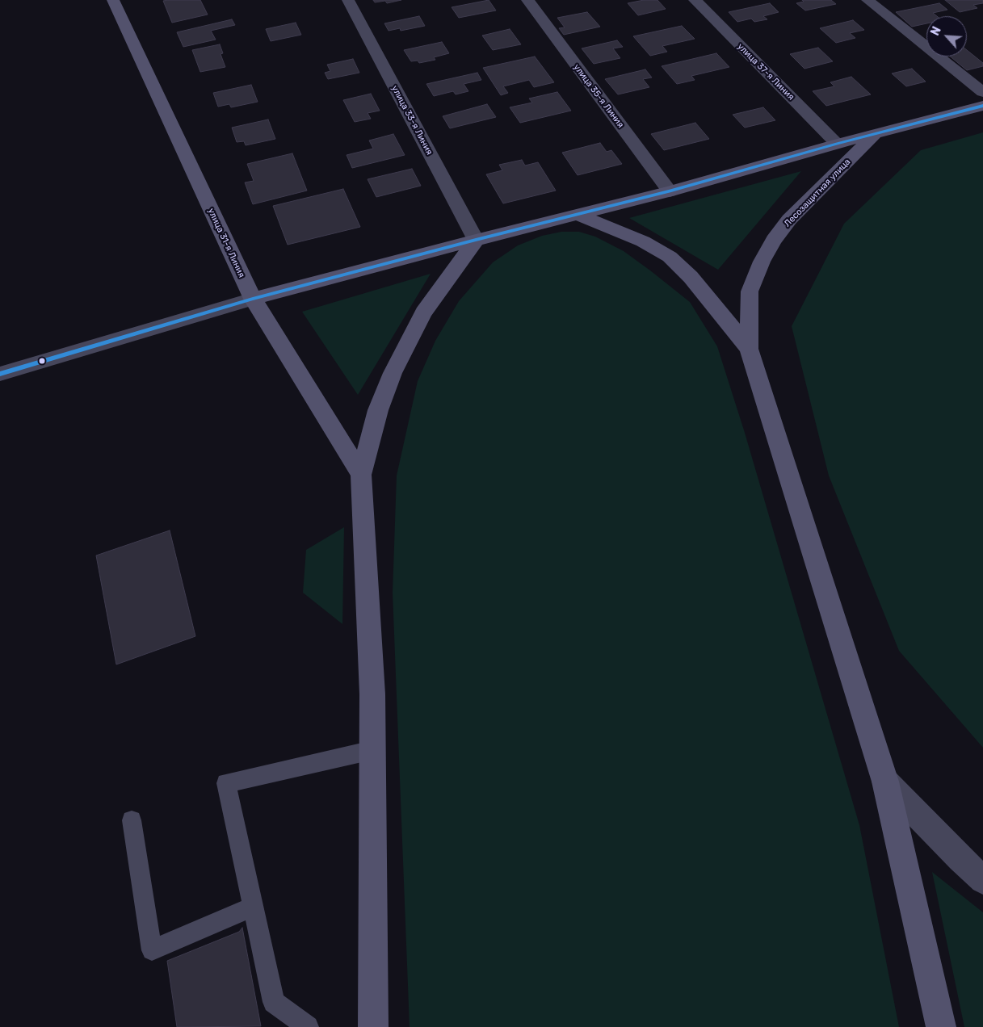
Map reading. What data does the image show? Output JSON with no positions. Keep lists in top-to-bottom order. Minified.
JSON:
{"streets":{"main road":["Лесозащитная улица","улица 31-я Линия"],"street":["улица 37-я Линия","улица 35-я Линия","улица 33-я Линия"]},"crossings":[["улица 37-я Линия","Лесозащитная улица"],["улица 35-я Линия","Лесозащитная улица"],["улица 33-я Линия","Лесозащитная улица"]],"north":"top left"}
